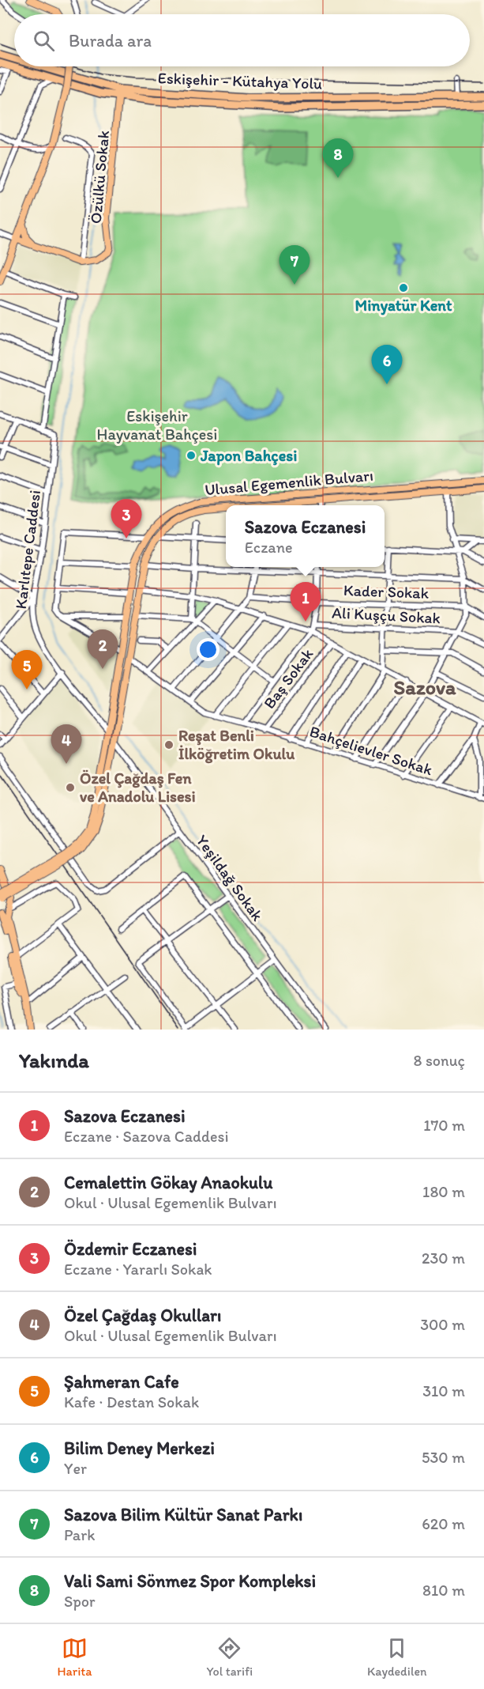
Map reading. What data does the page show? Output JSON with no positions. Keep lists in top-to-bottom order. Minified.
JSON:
{"streets":{"highway":["Eskişehir - Kütahya Yolu"],"main road":["Özülkü Sokak","Ulusal Egemenlik Bulvarı"],"street":["Karlıtepe Caddesi","Kader Sokak","Ali Kuşçu Sokak","Baş Sokak","Bahçelievler Sokak","Yeşildağ Sokak"]},"crossings":[["Eskişehir - Kütahya Yolu","Özülkü Sokak"],["Ulusal Egemenlik Bulvarı","Karlıtepe Caddesi"],["Ulusal Egemenlik Bulvarı","Bahçelievler Sokak"],["Ulusal Egemenlik Bulvarı","Yeşildağ Sokak"],["Baş Sokak","Bahçelievler Sokak"]],"districts":["Sazova"],"parks":["Eskişehir Hayvanat Bahçesi"],"places":["Minyatür Kent","Japon Bahçesi","Reşat Benli İlköğretim Okulu","Özel Çağdaş Fen ve Anadolu Lisesi"],"page":{"search":"Burada ara","pins":["8","7","6","3","1","2","5","4"],"popup":["Sazova Eczanesi","Eczane"],"heading":["Yakında","8 sonuç"],"list":[{"mark":"1","name":"Sazova Eczanesi","note":"Eczane · Sazova Caddesi","value":"170 m"},{"mark":"2","name":"Cemalettin Gökay Anaokulu","note":"Okul · Ulusal Egemenlik Bulvarı","value":"180 m"},{"mark":"3","name":"Özdemir Eczanesi","note":"Eczane · Yararlı Sokak","value":"230 m"},{"mark":"4","name":"Özel Çağdaş Okulları","note":"Okul · Ulusal Egemenlik Bulvarı","value":"300 m"},{"mark":"5","name":"Şahmeran Cafe","note":"Kafe · Destan Sokak","value":"310 m"},{"mark":"6","name":"Bilim Deney Merkezi","note":"Yer","value":"530 m"},{"mark":"7","name":"Sazova Bilim Kültür Sanat Parkı","note":"Park","value":"620 m"},{"mark":"8","name":"Vali Sami Sönmez Spor Kompleksi","note":"Spor","value":"810 m"}],"nav":["Harita","Yol tarifi","Kaydedilen"]}}
